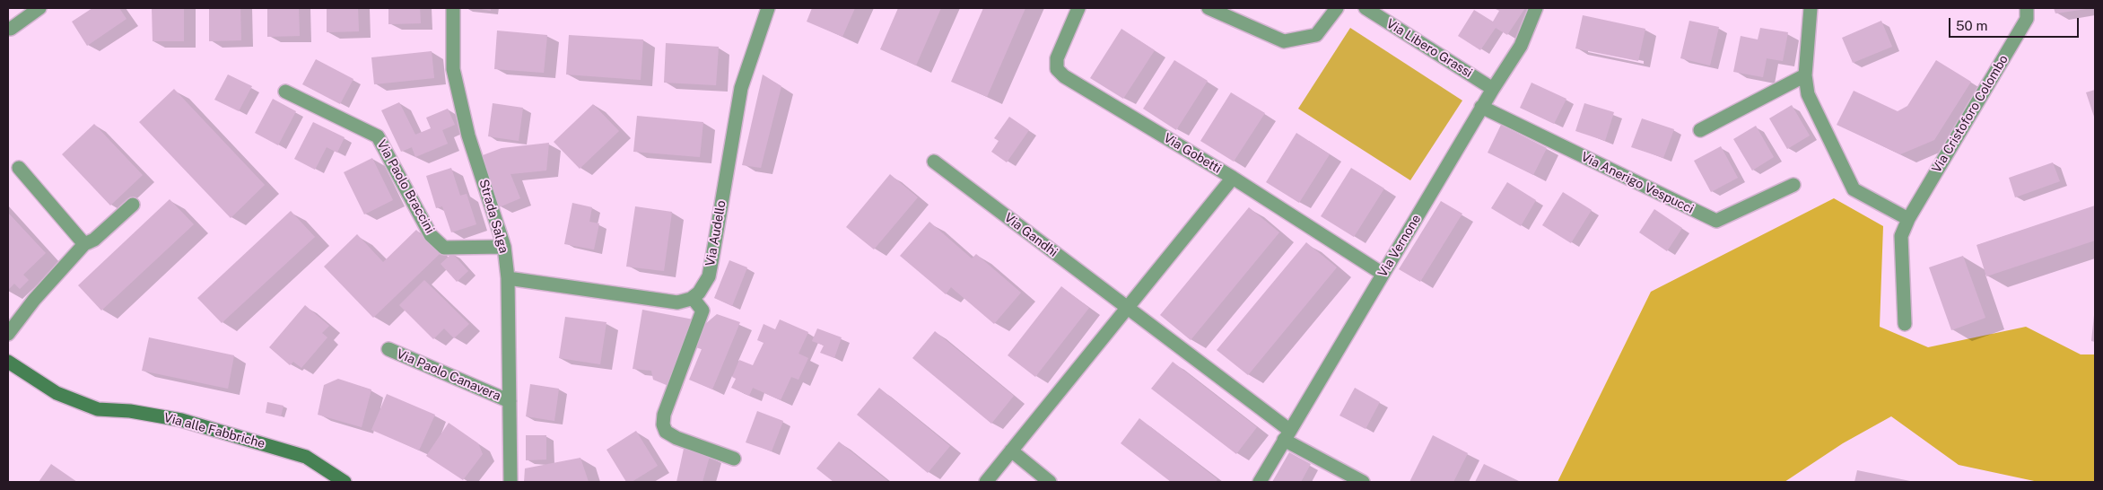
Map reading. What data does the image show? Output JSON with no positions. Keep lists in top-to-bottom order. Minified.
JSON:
{"streets":{"street":["Via Libero Grassi","Via Cristoforo Colombo","Via Gobetti","Via Anerigo Vespucci","Via Paolo Braccini","Strada Salga","Via Audello","Via Gandhi","Via Vernone","Via Paolo Canavera","Via alle Fabbriche"]},"crossings":[["Via Libero Grassi","Via Vernone"],["Via Gobetti","Via Vernone"],["Via Anerigo Vespucci","Via Vernone"],["Via Paolo Braccini","Strada Salga"],["Strada Salga","Via Paolo Canavera"],["Via Gandhi","Via Vernone"]],"scale_bar":"50 m"}
